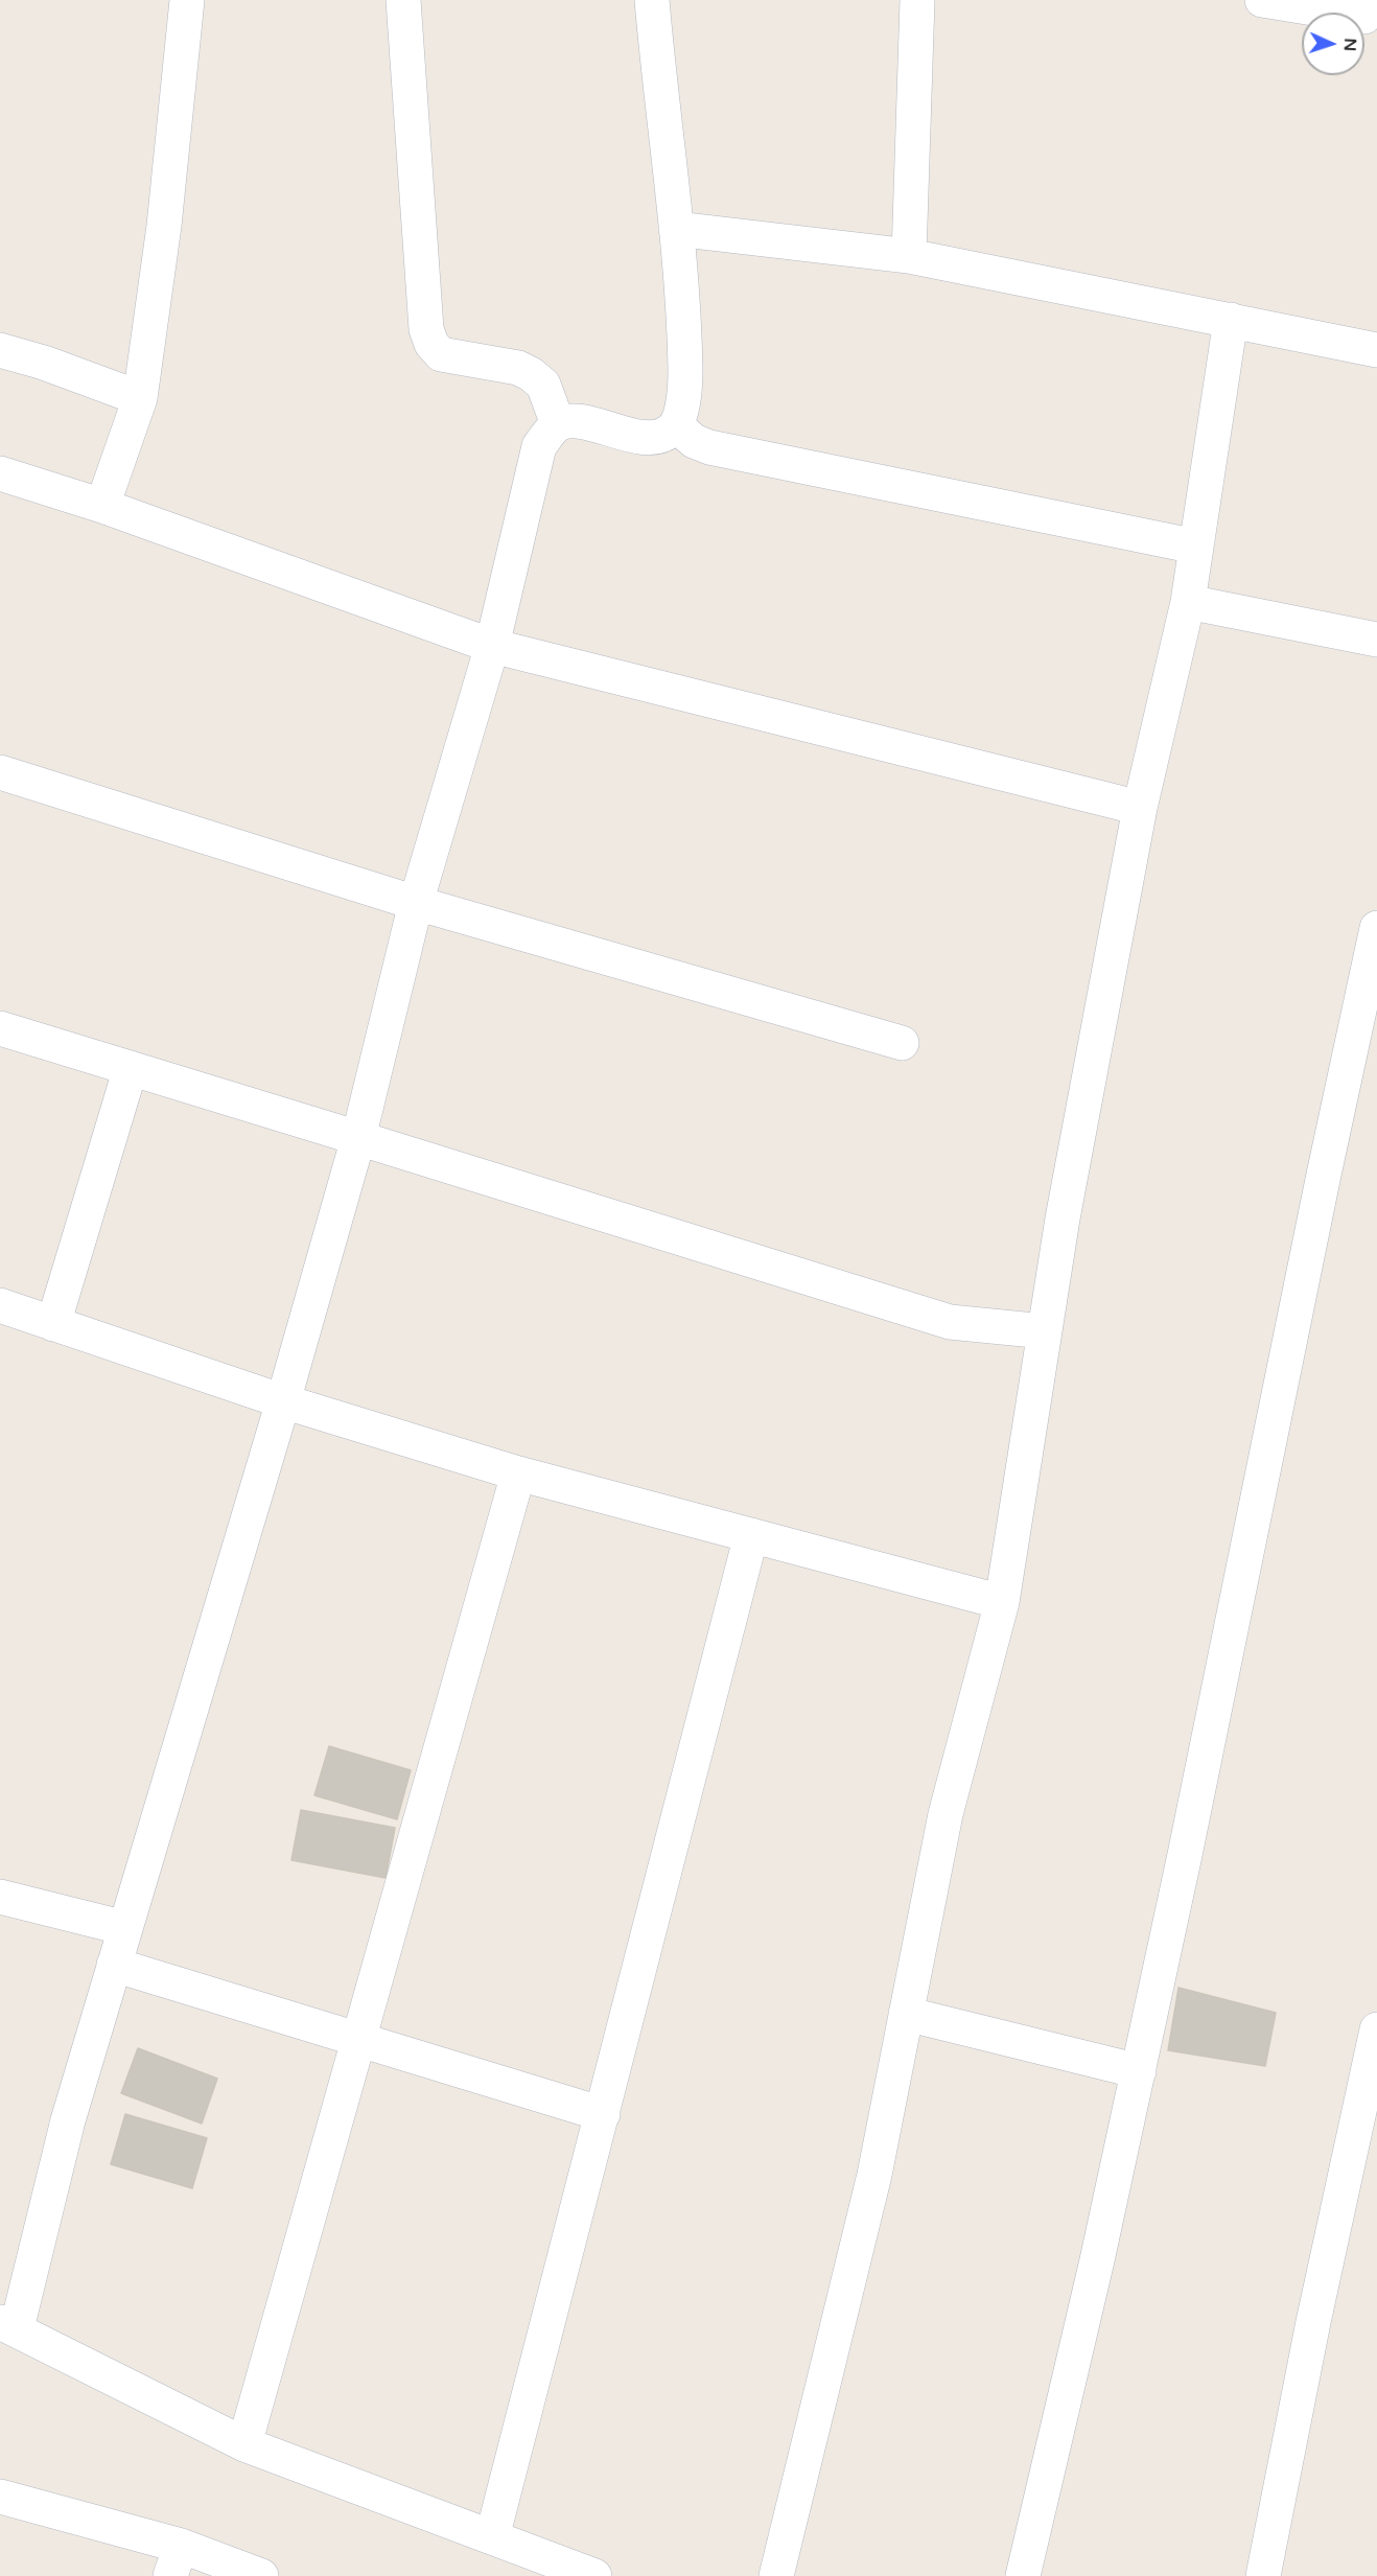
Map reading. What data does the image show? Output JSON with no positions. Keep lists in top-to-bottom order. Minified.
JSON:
{"north":"right"}
